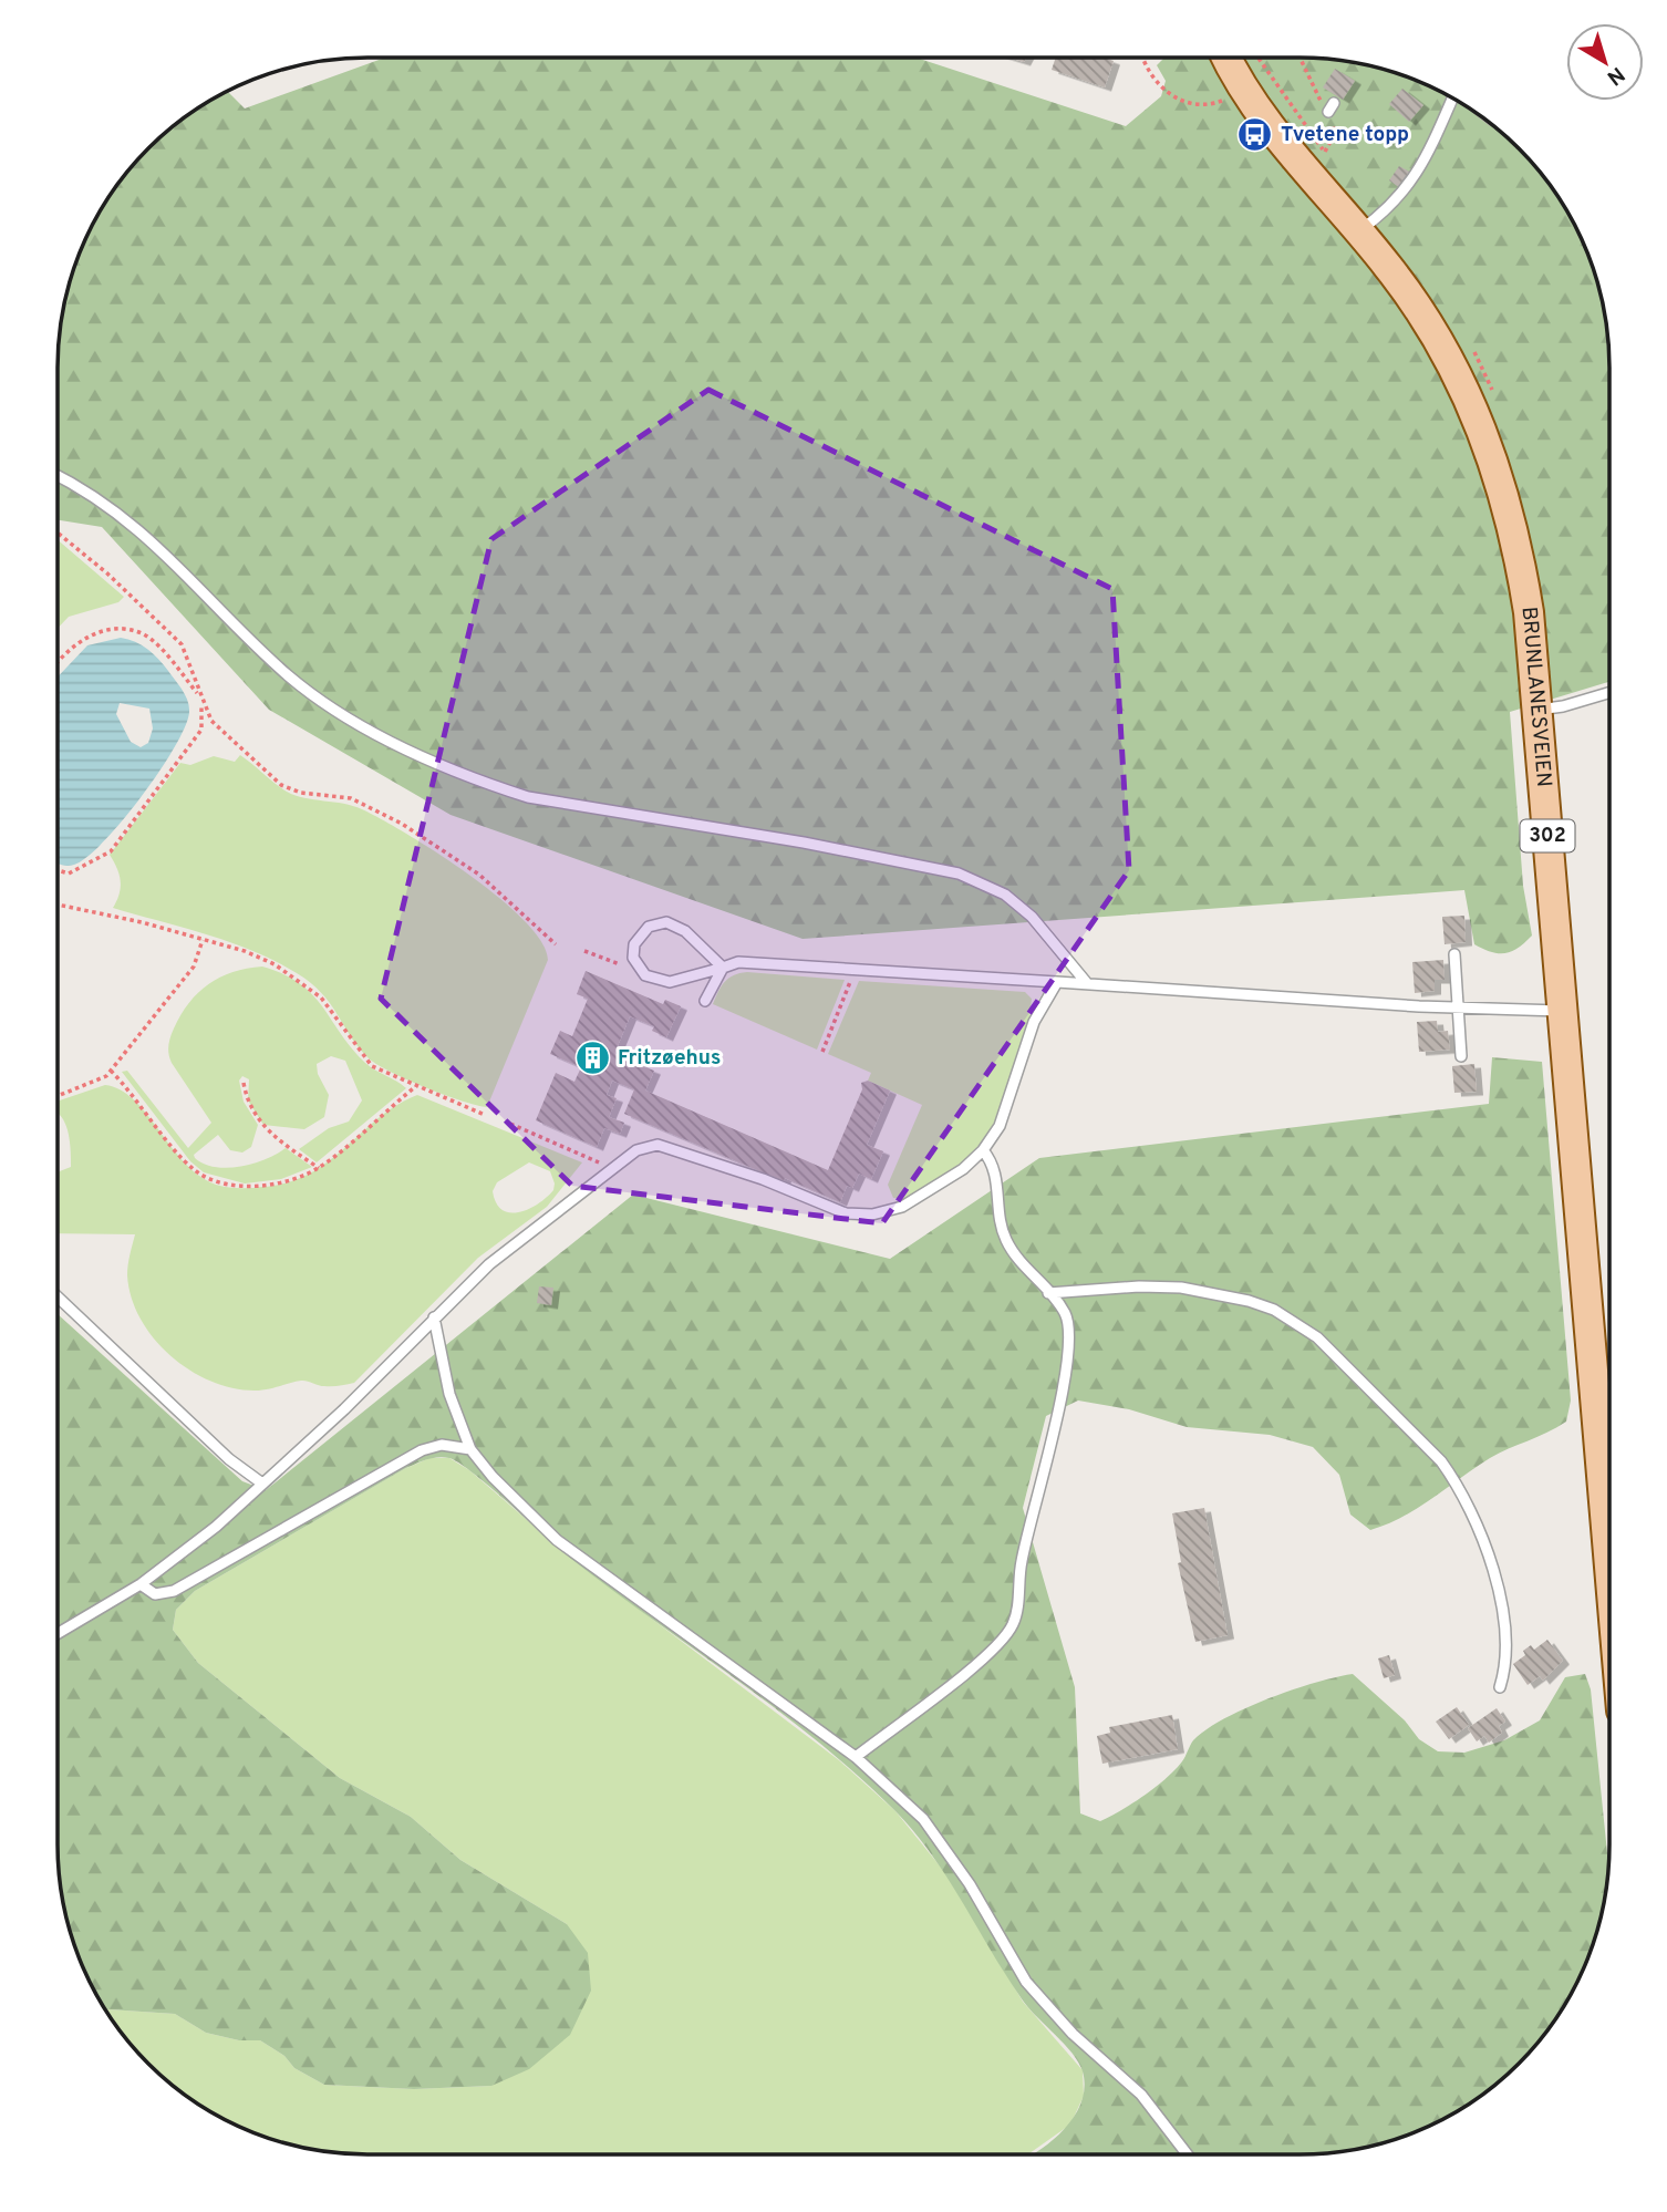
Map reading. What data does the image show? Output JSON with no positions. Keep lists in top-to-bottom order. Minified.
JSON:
{"streets":{"main road":["BRUNLANESVEIEN","302"]},"places":{"bus stop":["Tvetene topp"],"building":["Fritzøehus"]},"north":"bottom right"}
